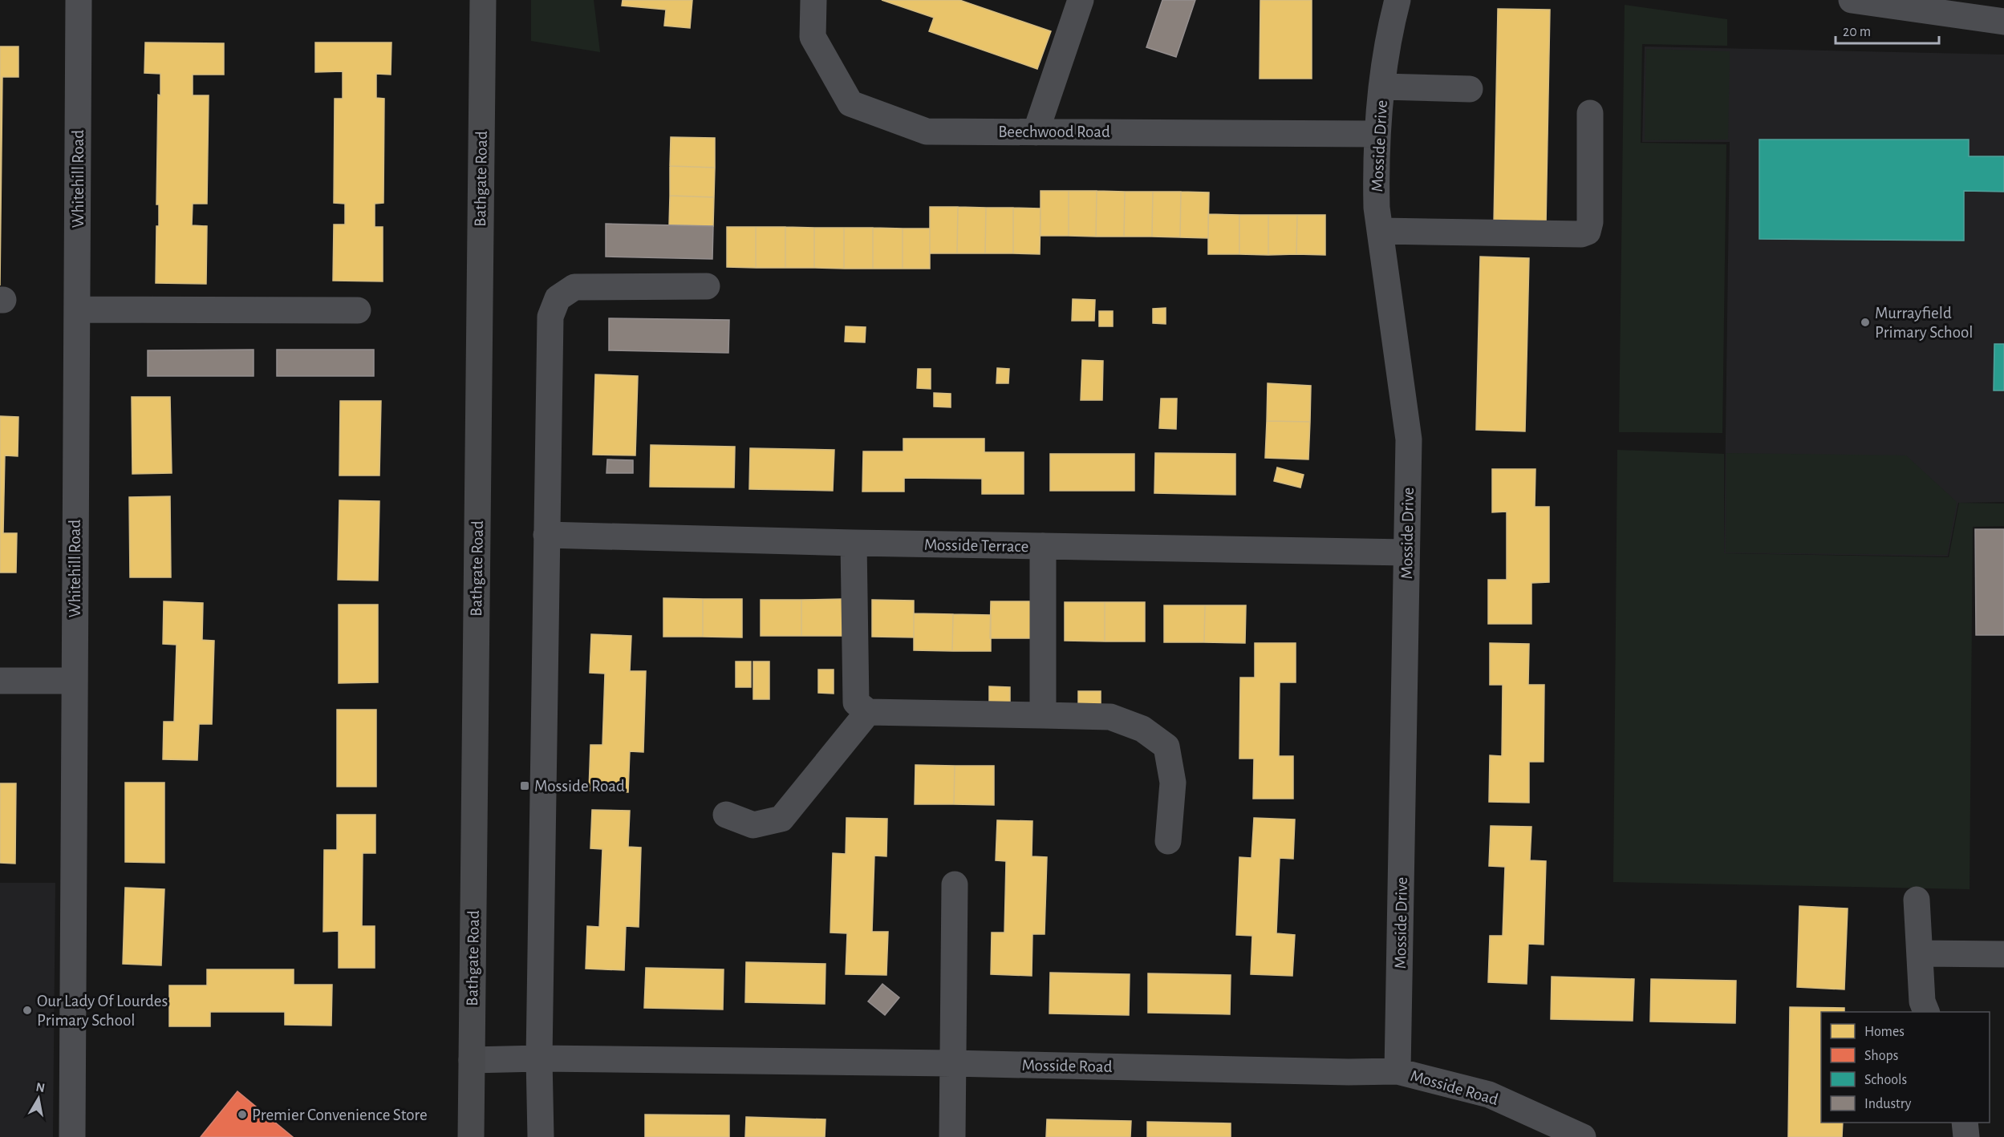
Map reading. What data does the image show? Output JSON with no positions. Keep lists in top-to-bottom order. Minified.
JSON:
{"streets":{"main road":["Bathgate Road"],"street":["Beechwood Road","Mosside Drive","Whitehill Road","Mosside Terrace","Mosside Road"]},"crossings":[["Beechwood Road","Mosside Drive"],["Mosside Drive","Mosside Terrace"],["Mosside Drive","Mosside Road"],["Bathgate Road","Mosside Road"]],"places":{"other":["Murrayfield Primary School","Our Lady Of Lourdes Primary School","Premier Convenience Store"],"transit":["Mosside Road"]},"legend":["Homes","Shops","Schools","Industry"],"scale_bar":"20 m","north":"top"}
